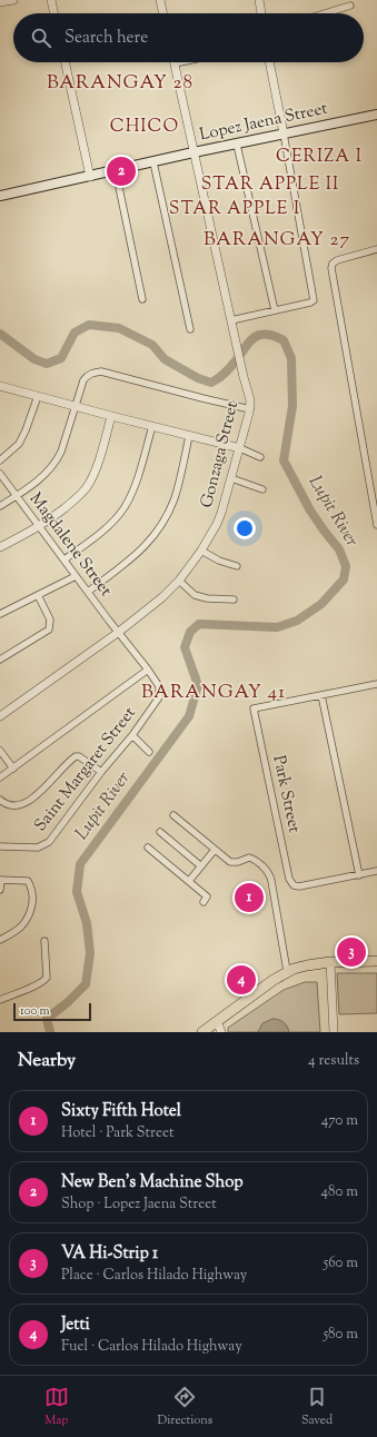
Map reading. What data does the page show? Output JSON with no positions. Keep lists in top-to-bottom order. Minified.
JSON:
{"streets":{"main road":["Lopez Jaena Street"],"street":["Gonzaga Street","Magdalene Street","Saint Margaret Street","Park Street"]},"crossings":[["Lopez Jaena Street","Gonzaga Street"],["Gonzaga Street","Magdalene Street"],["Gonzaga Street","Saint Margaret Street"],["Magdalene Street","Saint Margaret Street"]],"districts":["BARANGAY 28","CHICO","CERIZA I","STAR APPLE II","STAR APPLE I","BARANGAY 27","BARANGAY 41"],"water":["Lupit River"],"scale_bar":"100 m","page":{"search":"Search here","pins":["2","1","3","4"],"scale":"100 m","heading":["Nearby","4 results"],"list":[{"mark":"1","name":"Sixty Fifth Hotel","note":"Hotel · Park Street","value":"470 m"},{"mark":"2","name":"New Ben's Machine Shop","note":"Shop · Lopez Jaena Street","value":"480 m"},{"mark":"3","name":"VA Hi-Strip 1","note":"Place · Carlos Hilado Highway","value":"560 m"},{"mark":"4","name":"Jetti","note":"Fuel · Carlos Hilado Highway","value":"580 m"}],"nav":["Map","Directions","Saved"]}}
